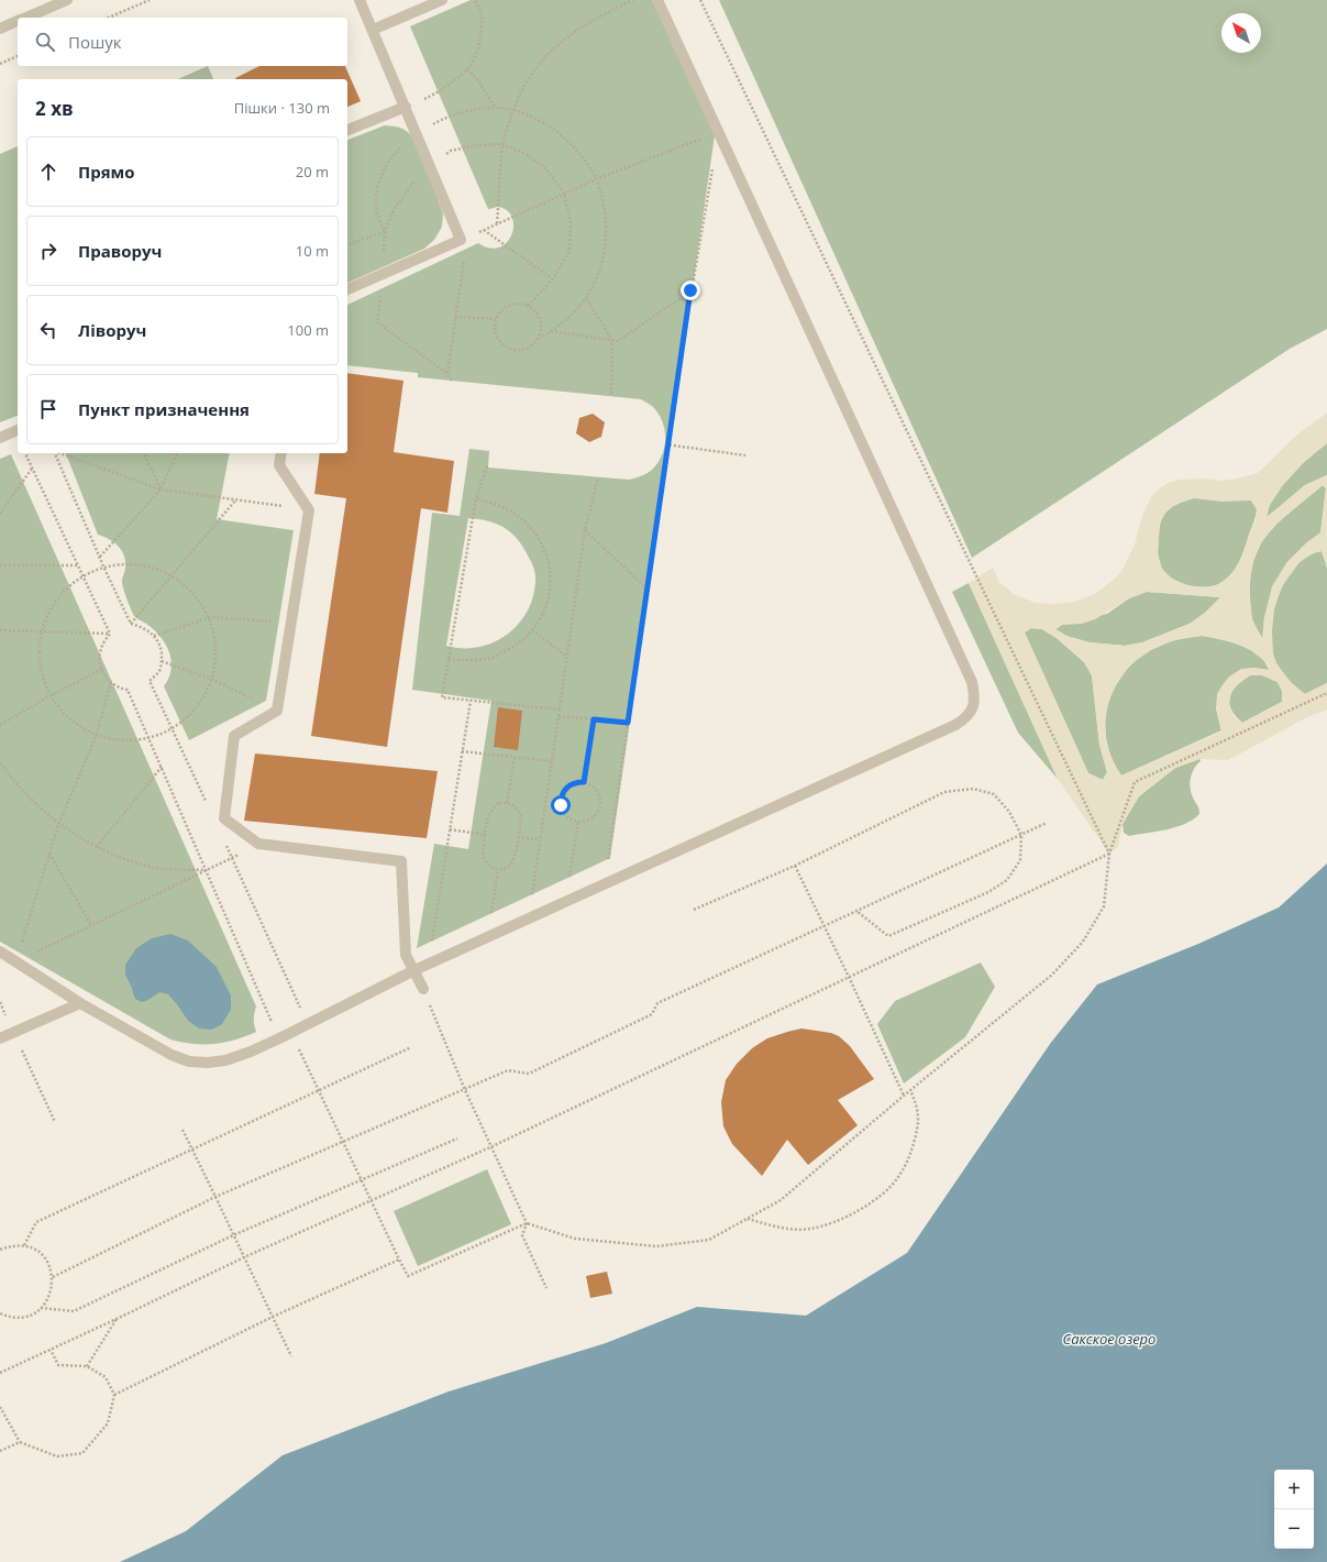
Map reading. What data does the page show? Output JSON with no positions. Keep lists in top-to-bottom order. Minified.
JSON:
{"water":["Сакское озеро"],"north":"top left","page":{"search":"Пошук","heading":["2 хв","Пішки · 130 m"],"list":[["Прямо","20 m"],["Праворуч","10 m"],["Ліворуч","100 m"],"Пункт призначення"],"map_buttons":["+","−"]}}
